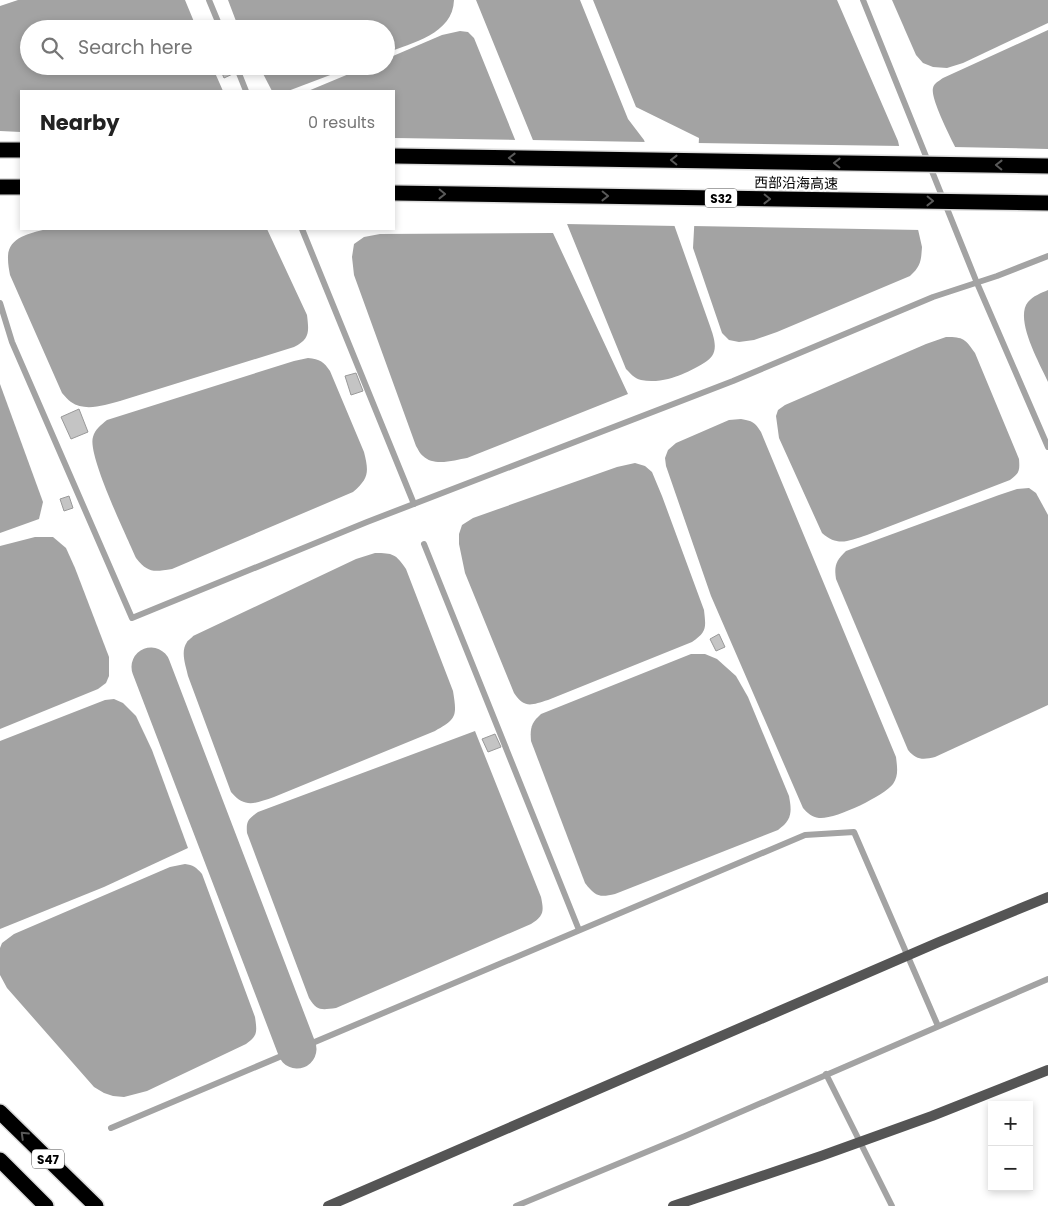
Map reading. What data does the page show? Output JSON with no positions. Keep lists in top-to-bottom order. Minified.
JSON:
{"streets":{"highway":["西部沿海高速","S32","S47"]},"page":{"search":"Search here","heading":["Nearby","0 results"],"map_buttons":["+","−"]}}
